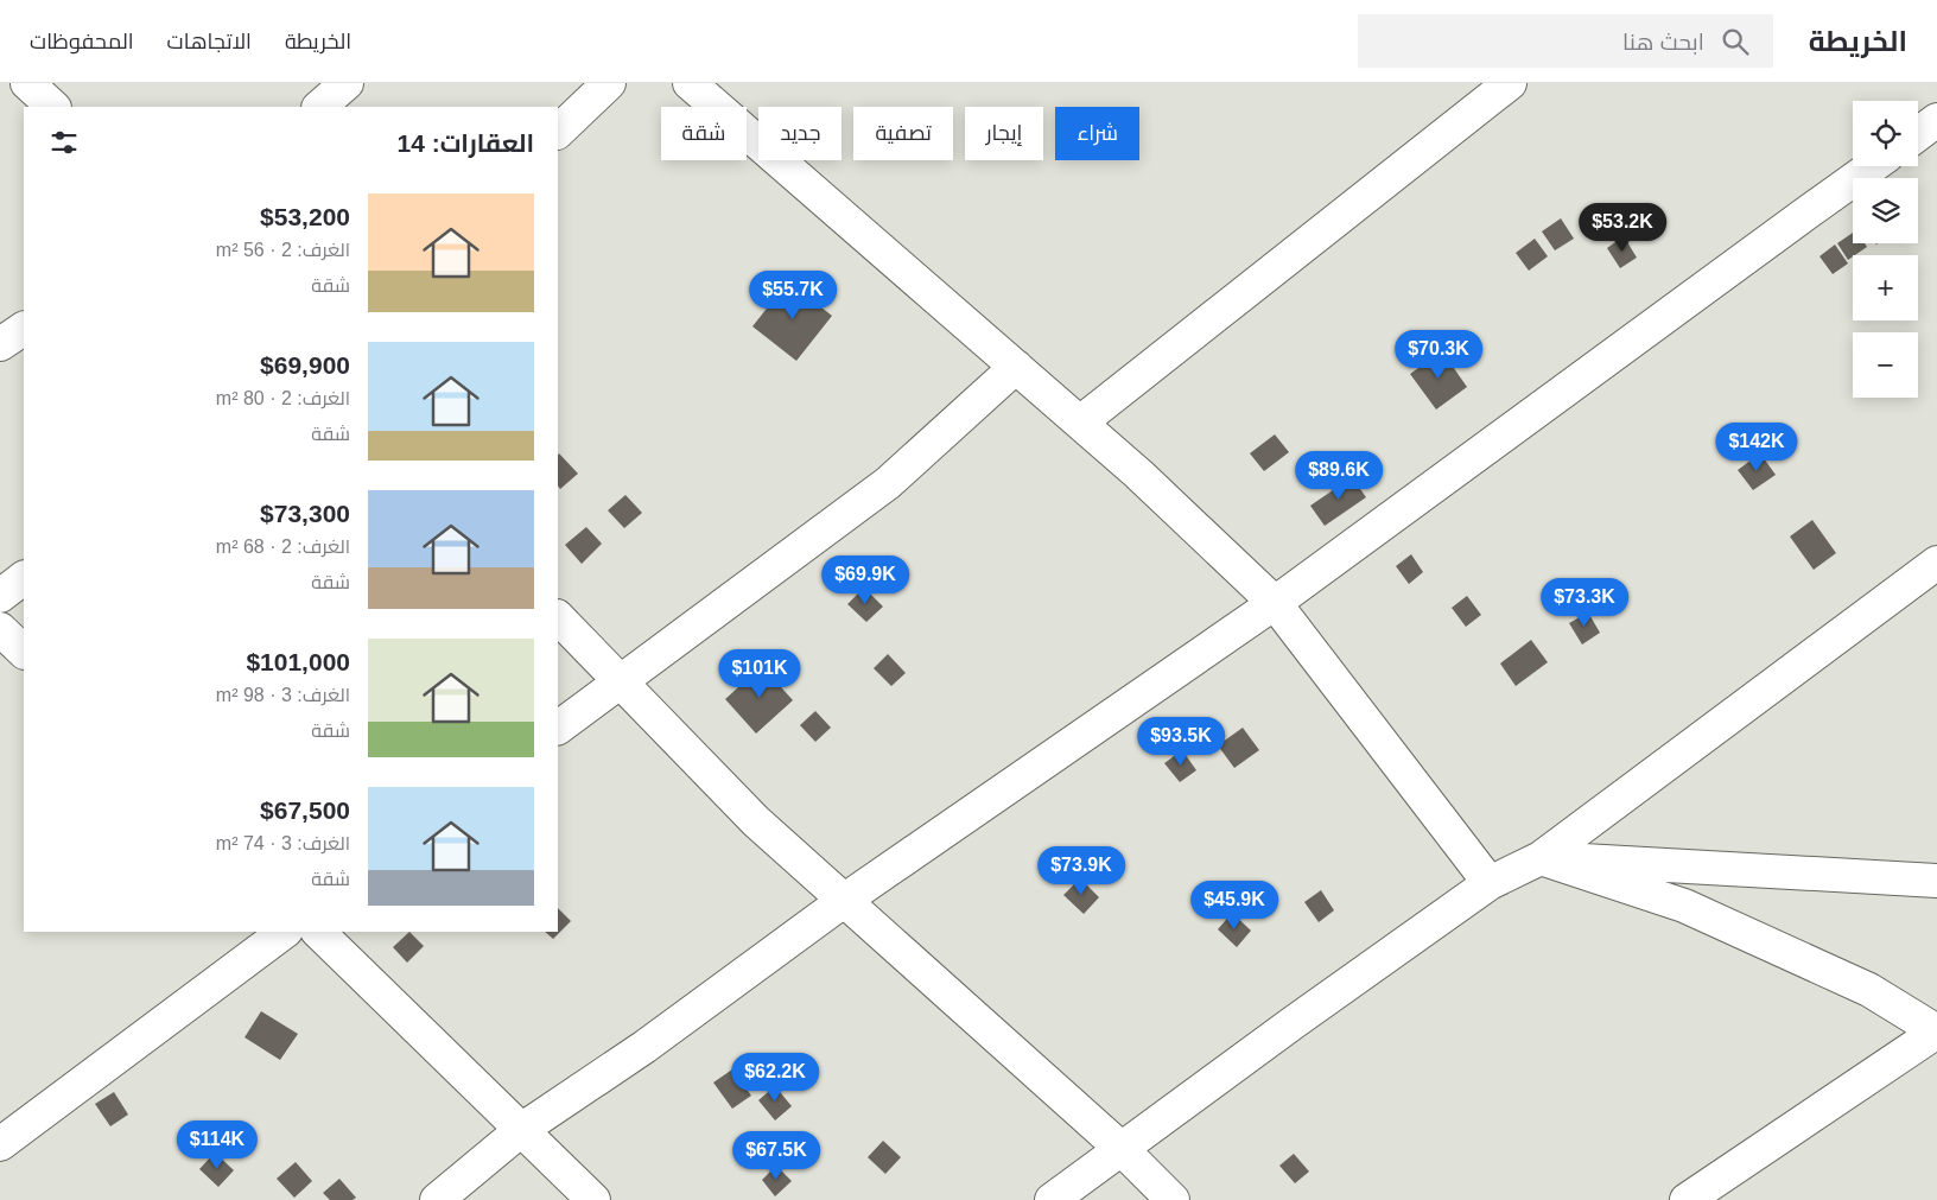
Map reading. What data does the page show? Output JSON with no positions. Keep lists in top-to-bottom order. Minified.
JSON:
{"page":{"header":"الخريطة","search":"ابحث هنا","nav":["الخريطة","الاتجاهات","المحفوظات"],"map_buttons":["+","−"],"chip":["شراء","إيجار","تصفية","جديد","شقة"],"heading":"العقارات: 14","list":[{"name":"$53,200","note":"الغرف: 2 · 56 m² · شقة"},{"name":"$69,900","note":"الغرف: 2 · 80 m² · شقة"},{"name":"$73,300","note":"الغرف: 2 · 68 m² · شقة"},{"name":"$101,000","note":"الغرف: 3 · 98 m² · شقة"},{"name":"$67,500","note":"الغرف: 3 · 74 m² · شقة"}],"price":["$53.2K","$55.7K","$70.3K","$142K","$89.6K","$69.9K","$73.3K","$101K","$93.5K","$73.9K","$45.9K","$62.2K","$114K","$67.5K"]}}
